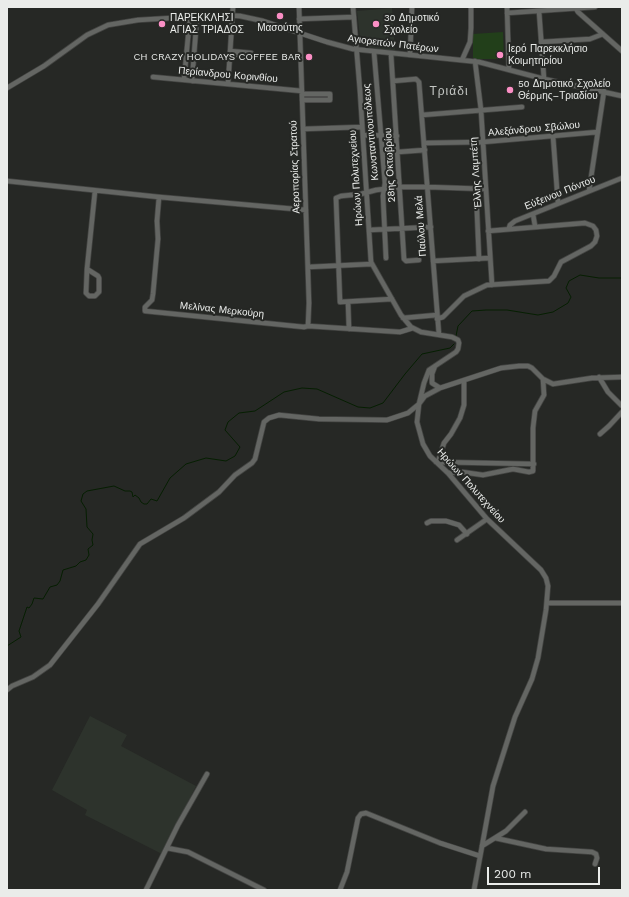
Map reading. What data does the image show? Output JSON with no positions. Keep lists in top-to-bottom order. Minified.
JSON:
{"streets":{"street":["Αγιορειτών Πατέρων","Περίανδρου Κορινθίου","Αλεξάνδρου Σβώλου","Κωνσταντινουπόλεως","28ης Οκτωβρίου","Αεροπορίας Στρατού","Έλλης Λαμπέτη","Ηρώων Πολυτεχνείου","Εύξεινου Πόντου","Παύλου Μελά","Μελίνας Μερκούρη"]},"crossings":[["Αγιορειτών Πατέρων","Κωνσταντινουπόλεως"],["Αγιορειτών Πατέρων","28ης Οκτωβρίου"],["Αγιορειτών Πατέρων","Αεροπορίας Στρατού"],["Αγιορειτών Πατέρων","Έλλης Λαμπέτη"],["Αγιορειτών Πατέρων","Ηρώων Πολυτεχνείου"],["Περίανδρου Κορινθίου","Αεροπορίας Στρατού"],["Αλεξάνδρου Σβώλου","Έλλης Λαμπέτη"],["Αλεξάνδρου Σβώλου","Παύλου Μελά"],["28ης Οκτωβρίου","Παύλου Μελά"],["Αεροπορίας Στρατού","Μελίνας Μερκούρη"],["Ηρώων Πολυτεχνείου","Παύλου Μελά"],["Ηρώων Πολυτεχνείου","Μελίνας Μερκούρη"]],"districts":["Τριάδι"],"places":["Μασούτης","ΠΑΡΕΚΚΛΗΣΙ ΑΓΙΑΣ ΤΡΙΑΔΟΣ","3ο Δημοτικό Σχολείο","Ιερό Παρεκκλήσιο Κοιμητηρίου","CH CRAZY HOLIDAYS COFFEE BAR","5ο Δημοτικό Σχολείο Θέρμης–Τριαδίου"],"scale_bar":"200 m"}
